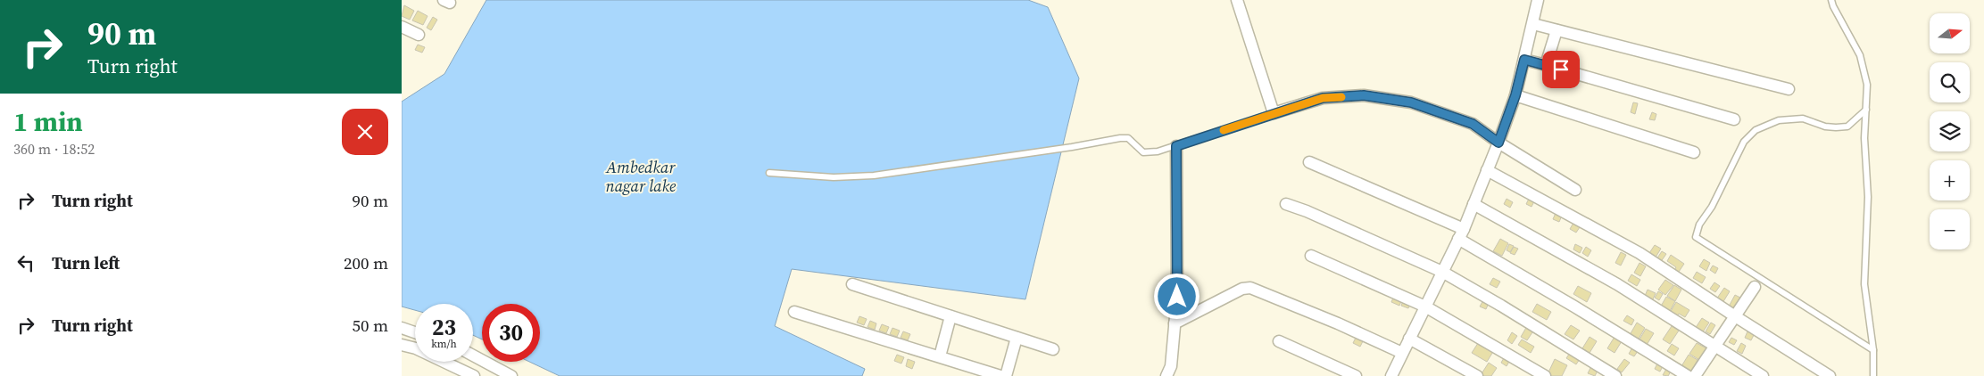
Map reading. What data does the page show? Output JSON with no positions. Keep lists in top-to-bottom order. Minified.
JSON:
{"water":["Ambedkar nagar lake"],"north":"right","page":{"turn":["90 m","Turn right"],"map_buttons":["+","−"],"heading":["1 min","360 m · 18:52"],"list":[{"name":"Turn right","value":"90 m"},{"name":"Turn left","value":"200 m"},{"name":"Turn right","value":"50 m"}],"speed":"23 km/h","limit":"30"}}
